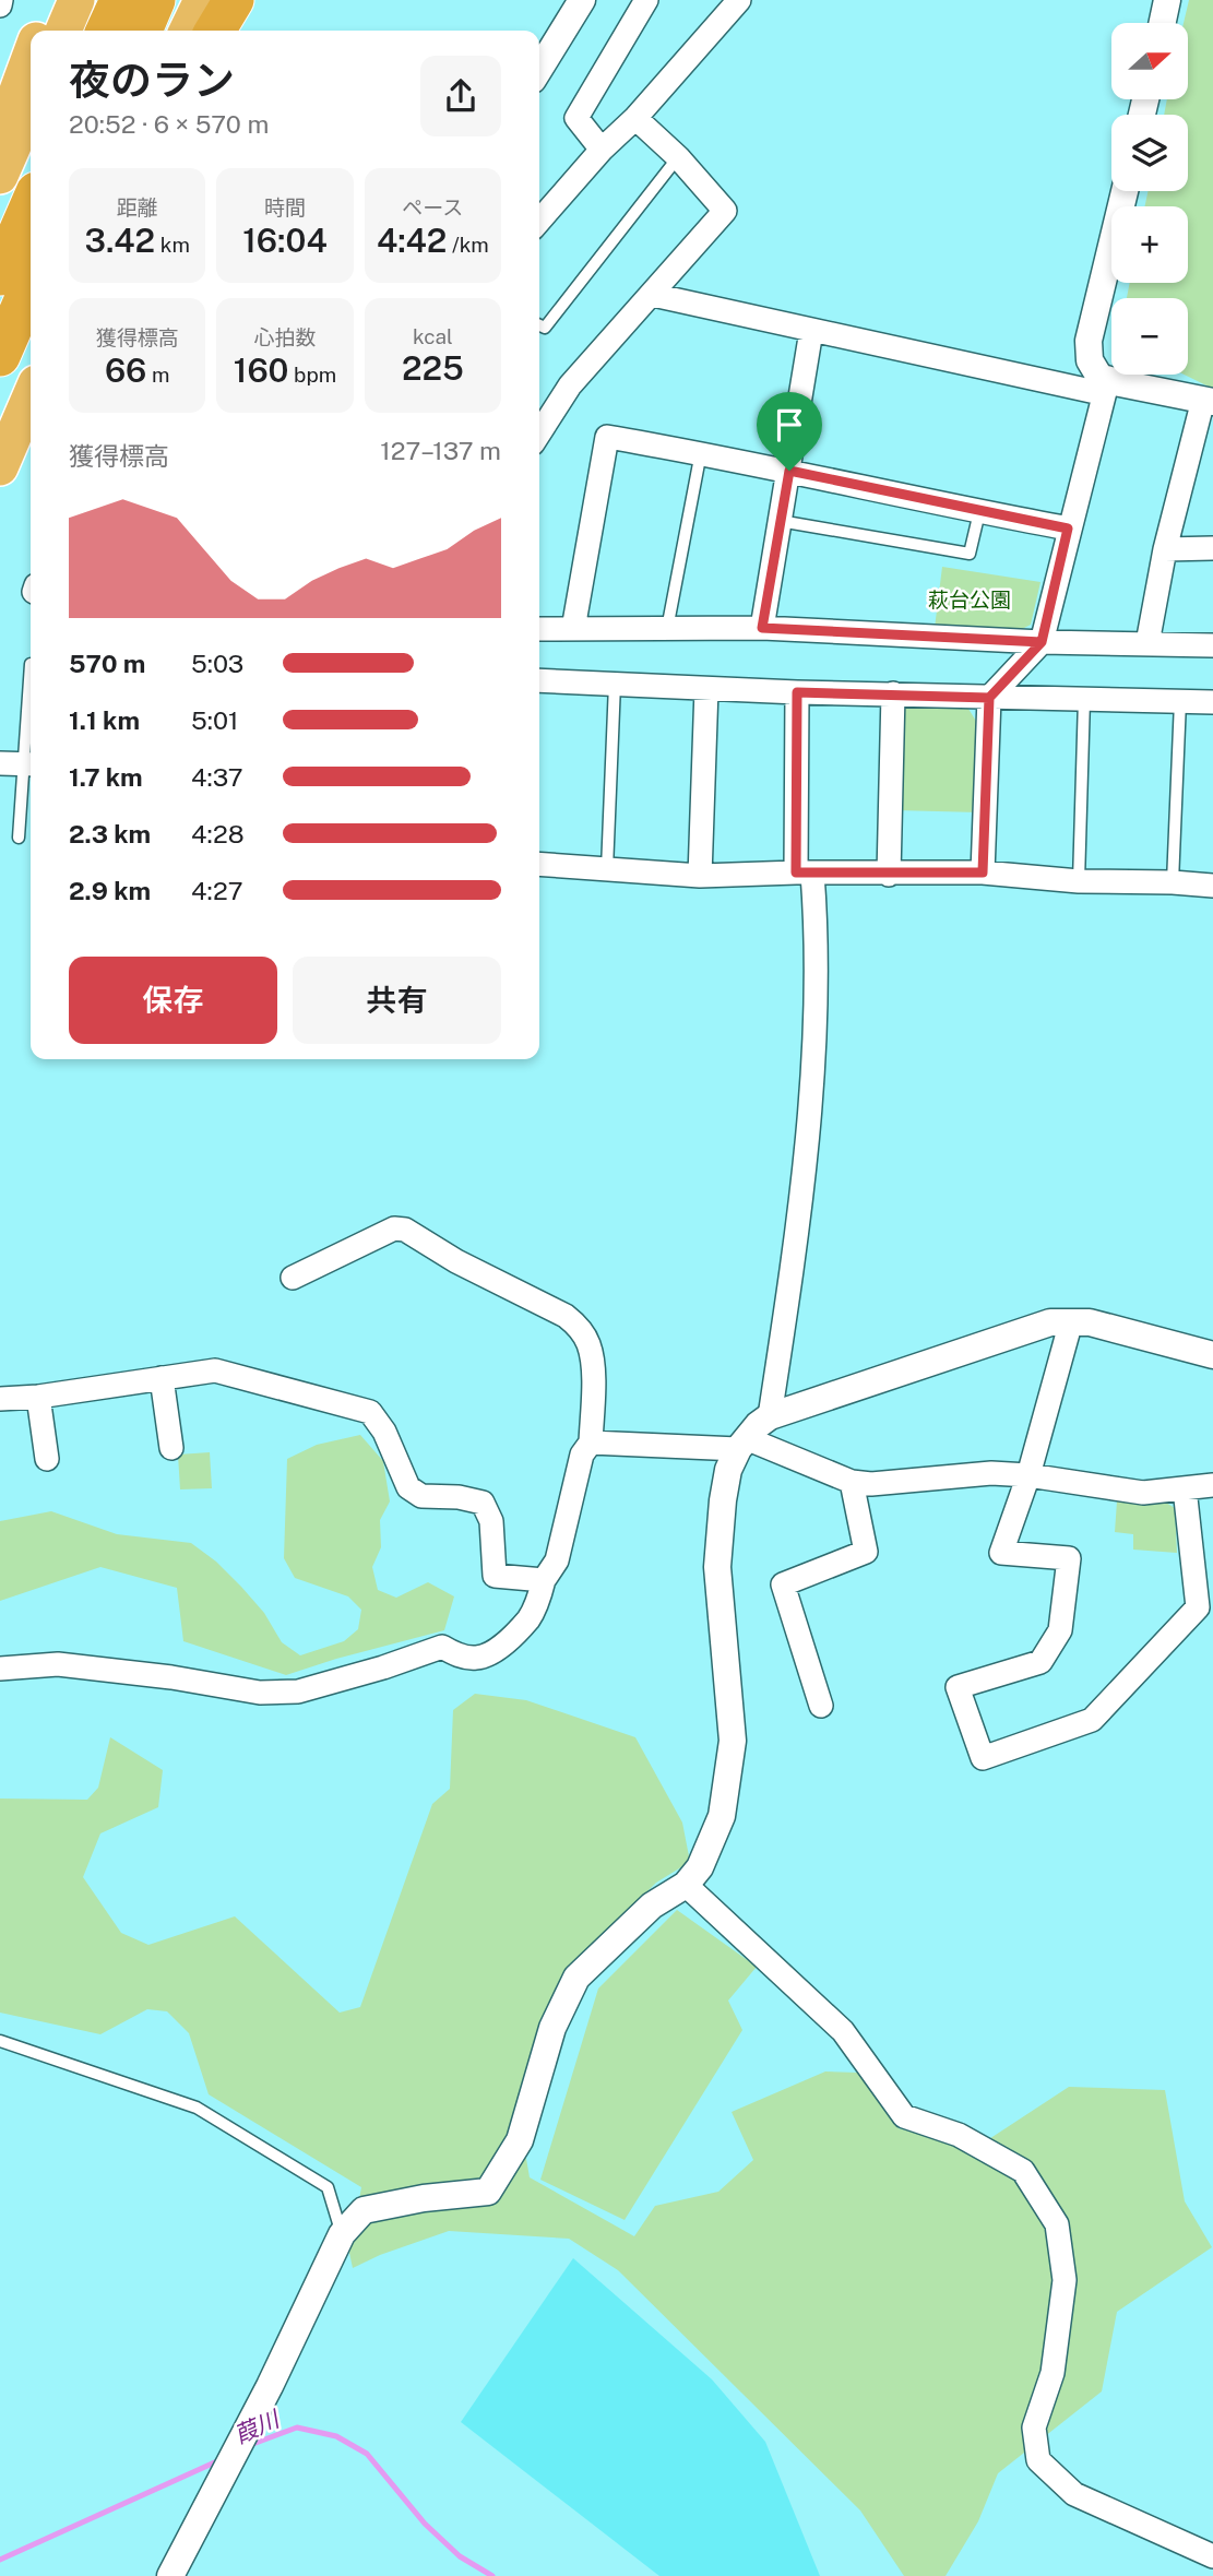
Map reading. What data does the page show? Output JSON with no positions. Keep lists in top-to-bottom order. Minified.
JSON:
{"water":["葭川"],"parks":["萩台公園"],"north":"right","page":{"map_buttons":["+","−"],"heading":["夜のラン","20:52 · 6 × 570 m"],"stats":[["距離","3.42 km"],["時間","16:04"],["ペース","4:42 /km"],["獲得標高","66 m"],["心拍数","160 bpm"],["kcal","225"]],"chart":["獲得標高","127–137 m"],"list":[{"name":"570 m","note":"5:03"},{"name":"1.1 km","note":"5:01"},{"name":"1.7 km","note":"4:37"},{"name":"2.3 km","note":"4:28"},{"name":"2.9 km","note":"4:27"}],"buttons":["保存","共有"]}}
